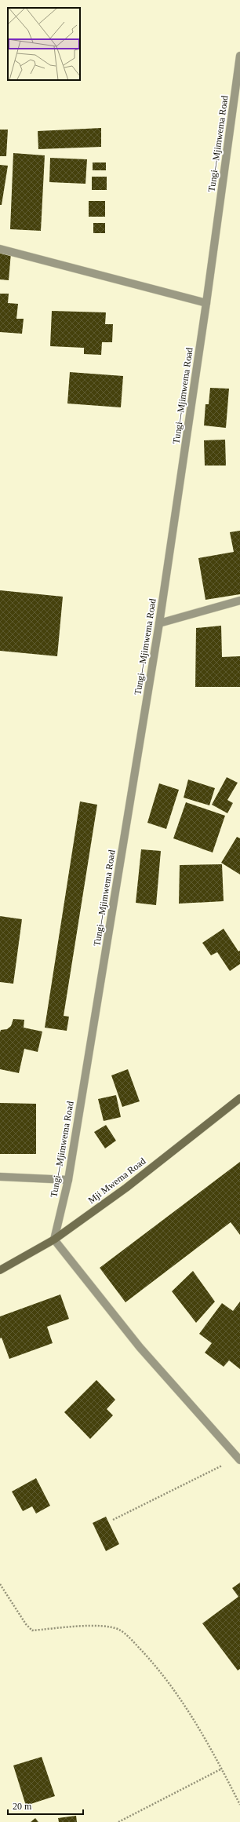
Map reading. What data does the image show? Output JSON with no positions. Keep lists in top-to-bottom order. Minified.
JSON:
{"streets":{"main road":["Mji Mwema Road"],"street":["Tungi—Mjimwema Road"]},"crossings":[["Tungi—Mjimwema Road","Mji Mwema Road"]],"scale_bar":"20 m"}
